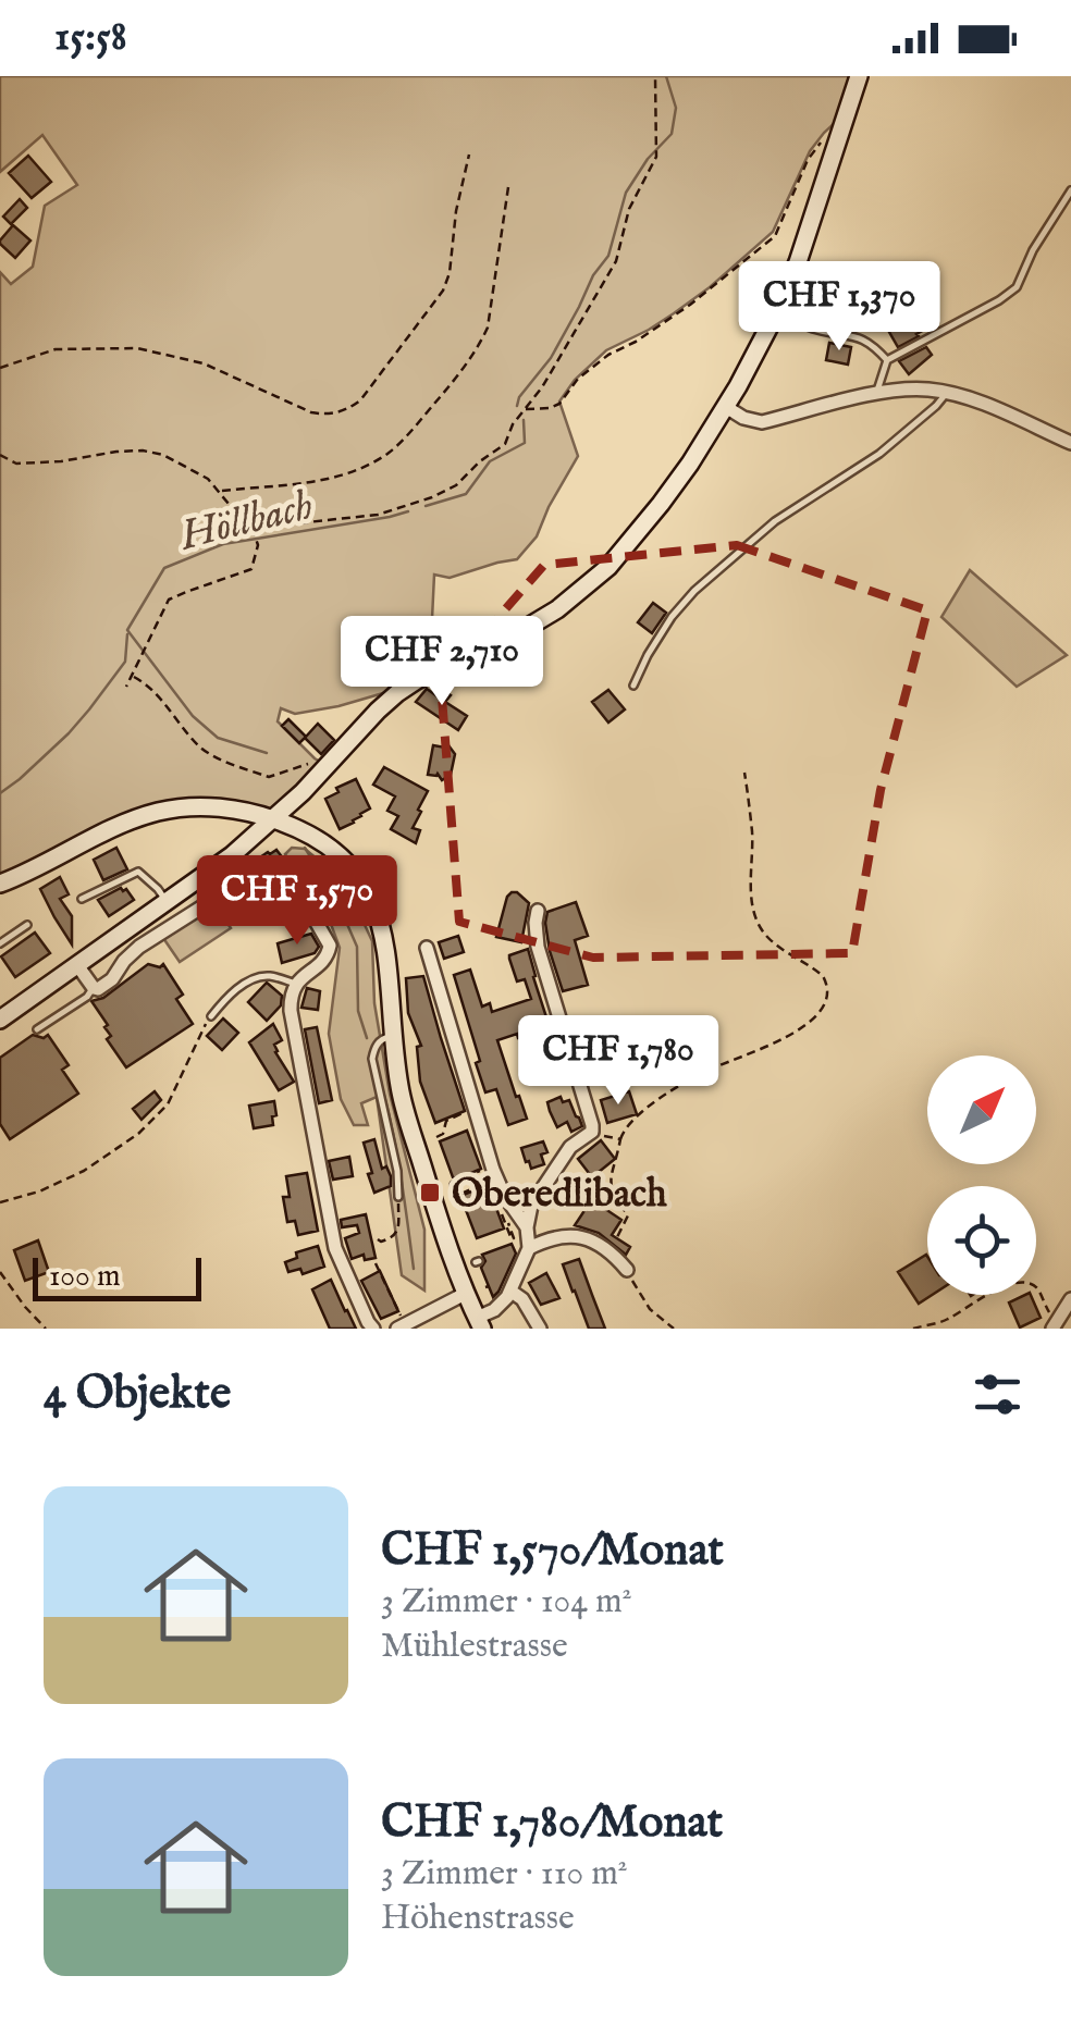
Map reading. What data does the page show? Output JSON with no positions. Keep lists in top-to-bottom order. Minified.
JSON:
{"water":["Höllbach"],"places":{"transit":["Oberedlibach"]},"scale_bar":"100 m","north":"top right","page":{"status":"15:58","price":["CHF 1,370","CHF 2,710","CHF 1,570","CHF 1,780"],"scale":"100 m","heading":"4 Objekte","list":[{"name":"CHF 1,570/Monat","note":"3 Zimmer · 104 m² · Mühlestrasse"},{"name":"CHF 1,780/Monat","note":"3 Zimmer · 110 m² · Höhenstrasse"}]}}
